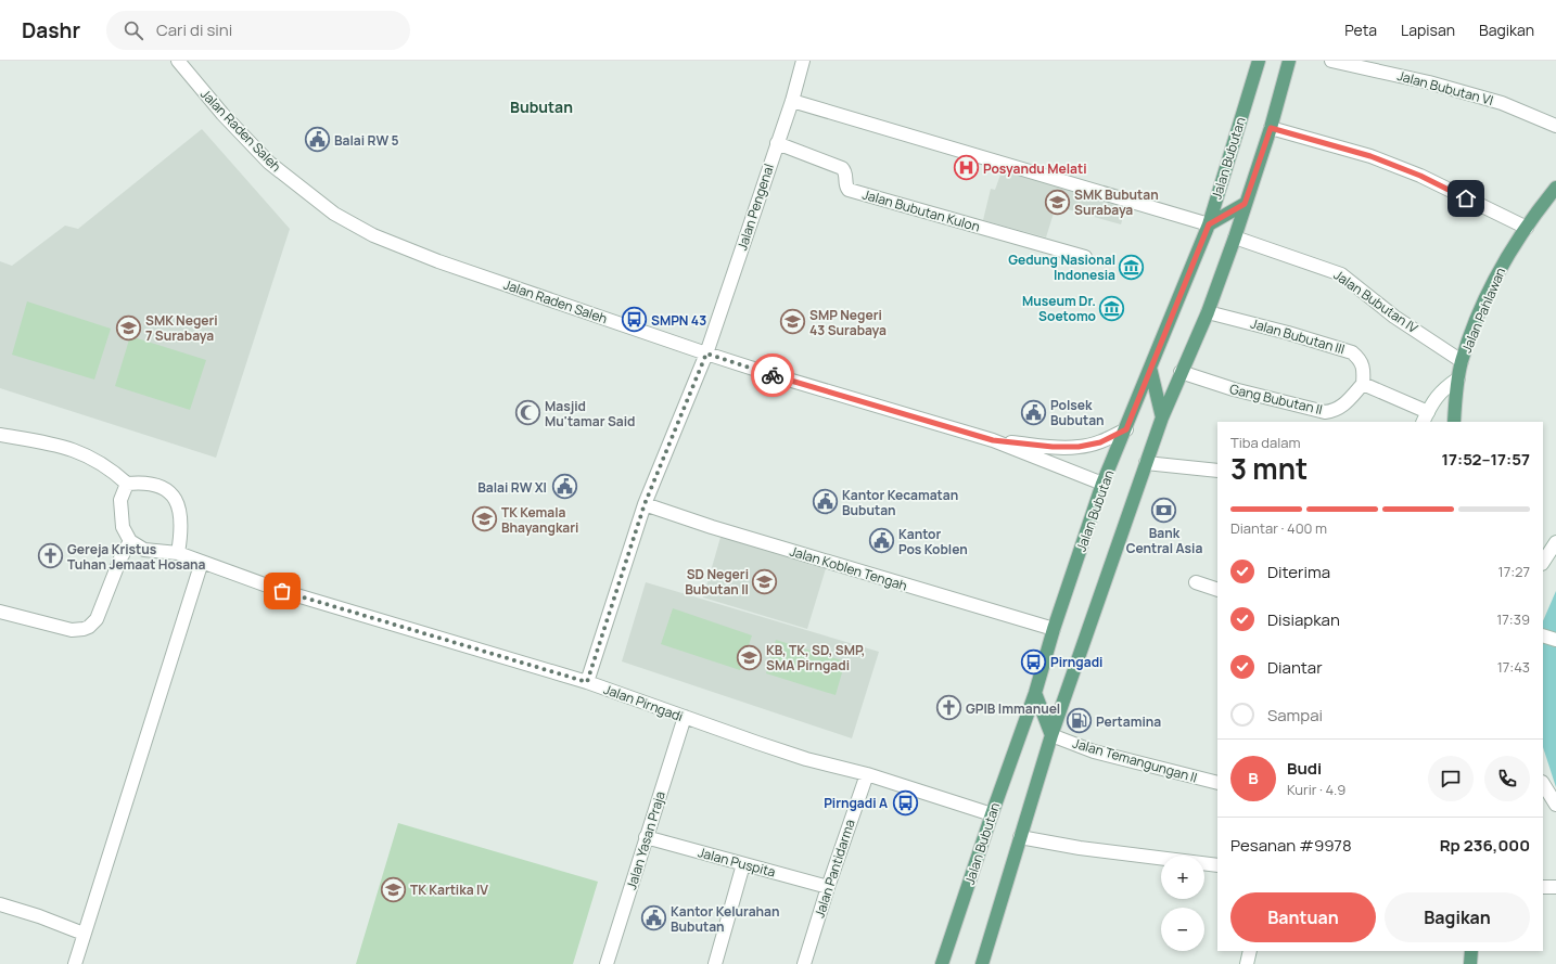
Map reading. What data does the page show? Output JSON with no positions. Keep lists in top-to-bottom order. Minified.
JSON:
{"streets":{"main road":["Jalan Bubutan","Jalan Pahlawan"],"street":["Jalan Bubutan VI","Jalan Raden Saleh","Jalan Pengenal","Jalan Bubutan Kulon","Jalan Bubutan IV","Jalan Bubutan III","Gang Bubutan II","Jalan Koblen Tengah","Jalan Pirngadi","Jalan Temangungan II","Jalan Yasan Praja","Jalan Puspita","Jalan Pantidarma"]},"crossings":[["Jalan Raden Saleh","Jalan Bubutan"],["Jalan Raden Saleh","Jalan Pengenal"],["Jalan Bubutan","Jalan Koblen Tengah"],["Jalan Bubutan","Jalan Pirngadi"],["Jalan Pengenal","Jalan Bubutan Kulon"],["Jalan Pengenal","Jalan Koblen Tengah"],["Jalan Pengenal","Jalan Pirngadi"],["Jalan Bubutan IV","Jalan Pahlawan"],["Jalan Bubutan III","Gang Bubutan II"],["Jalan Pirngadi","Jalan Yasan Praja"],["Jalan Pirngadi","Jalan Pantidarma"],["Jalan Yasan Praja","Jalan Puspita"],["Jalan Puspita","Jalan Pantidarma"]],"districts":["Bubutan"],"places":{"public building":["Balai RW 5","Polsek Bubutan","Balai RW XI","Kantor Kecamatan Bubutan","Kantor Pos Koblen","Kantor Kelurahan Bubutan"],"hospital":["Posyandu Melati"],"school or university":["SMK Bubutan Surabaya","SMP Negeri 43 Surabaya","SMK Negeri 7 Surabaya","TK Kemala Bhayangkari","SD Negeri Bubutan II","KB, TK, SD, SMP, SMA Pirngadi","TK Kartika IV"],"museum":["Gedung Nasional Indonesia","Museum Dr. Soetomo"],"bus stop":["SMPN 43","Pirngadi","Pirngadi A"],"mosque":["Masjid Mu'tamar Said"],"bank":["Bank Central Asia"],"church":["Gereja Kristus Tuhan Jemaat Hosana","GPIB Immanuel"],"fuel station":["Pertamina"]},"page":{"header":"Dashr","search":"Cari di sini","nav":["Peta","Lapisan","Bagikan"],"heading":["3 mnt","Tiba dalam","17:52–17:57"],"panel":["Budi","Kurir · 4.9","Pesanan #9978","Rp 236,000"],"bar":"Diantar · 400 m","list":[["Diterima","17:27"],["Disiapkan","17:39"],["Diantar","17:43"],"Sampai"],"round":"B","map_buttons":["+","−"],"buttons":["Bantuan","Bagikan"]}}
